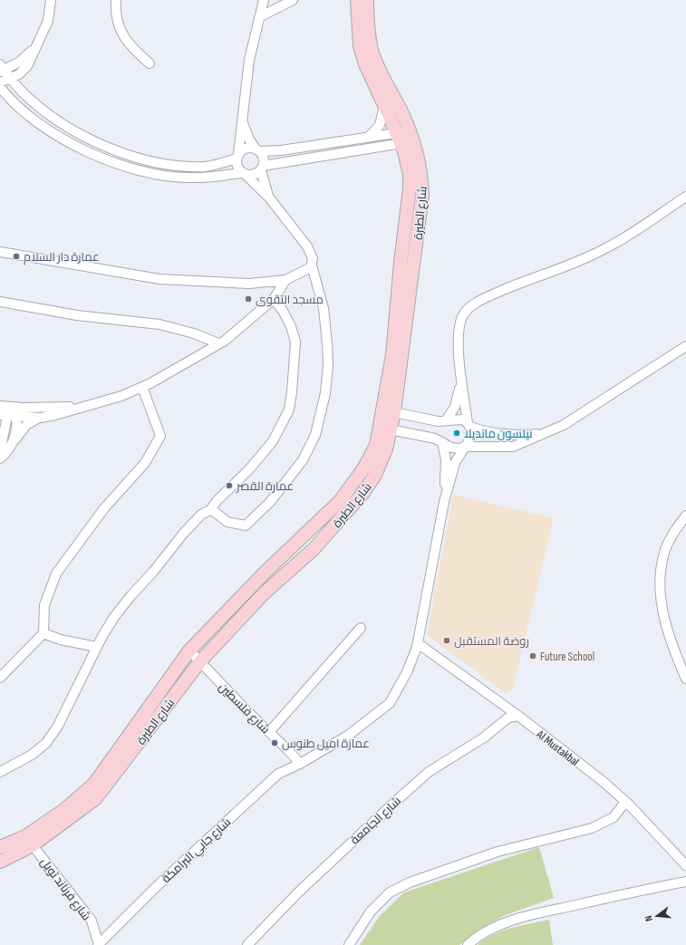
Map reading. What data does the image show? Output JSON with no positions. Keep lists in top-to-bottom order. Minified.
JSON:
{"streets":{"main road":["شارع الطيرة"],"street":["شارع فلسطين","Al Mustakbal","شارع الجامعة","شارع جابي البرامكة","شارع فرناند تويل"]},"crossings":[["شارع الطيرة","شارع فلسطين"],["شارع الطيرة","شارع فرناند تويل"],["شارع فلسطين","شارع جابي البرامكة"],["Al Mustakbal","شارع الجامعة"],["Al Mustakbal","شارع جابي البرامكة"],["شارع جابي البرامكة","شارع فرناند تويل"]],"places":["عمارة دار السلام","مسجد التقوى","نيلسون مانديلا","عمارة القصر","روضة المستقبل","Future School","عمارة اميل طنوس"],"north":"left"}
